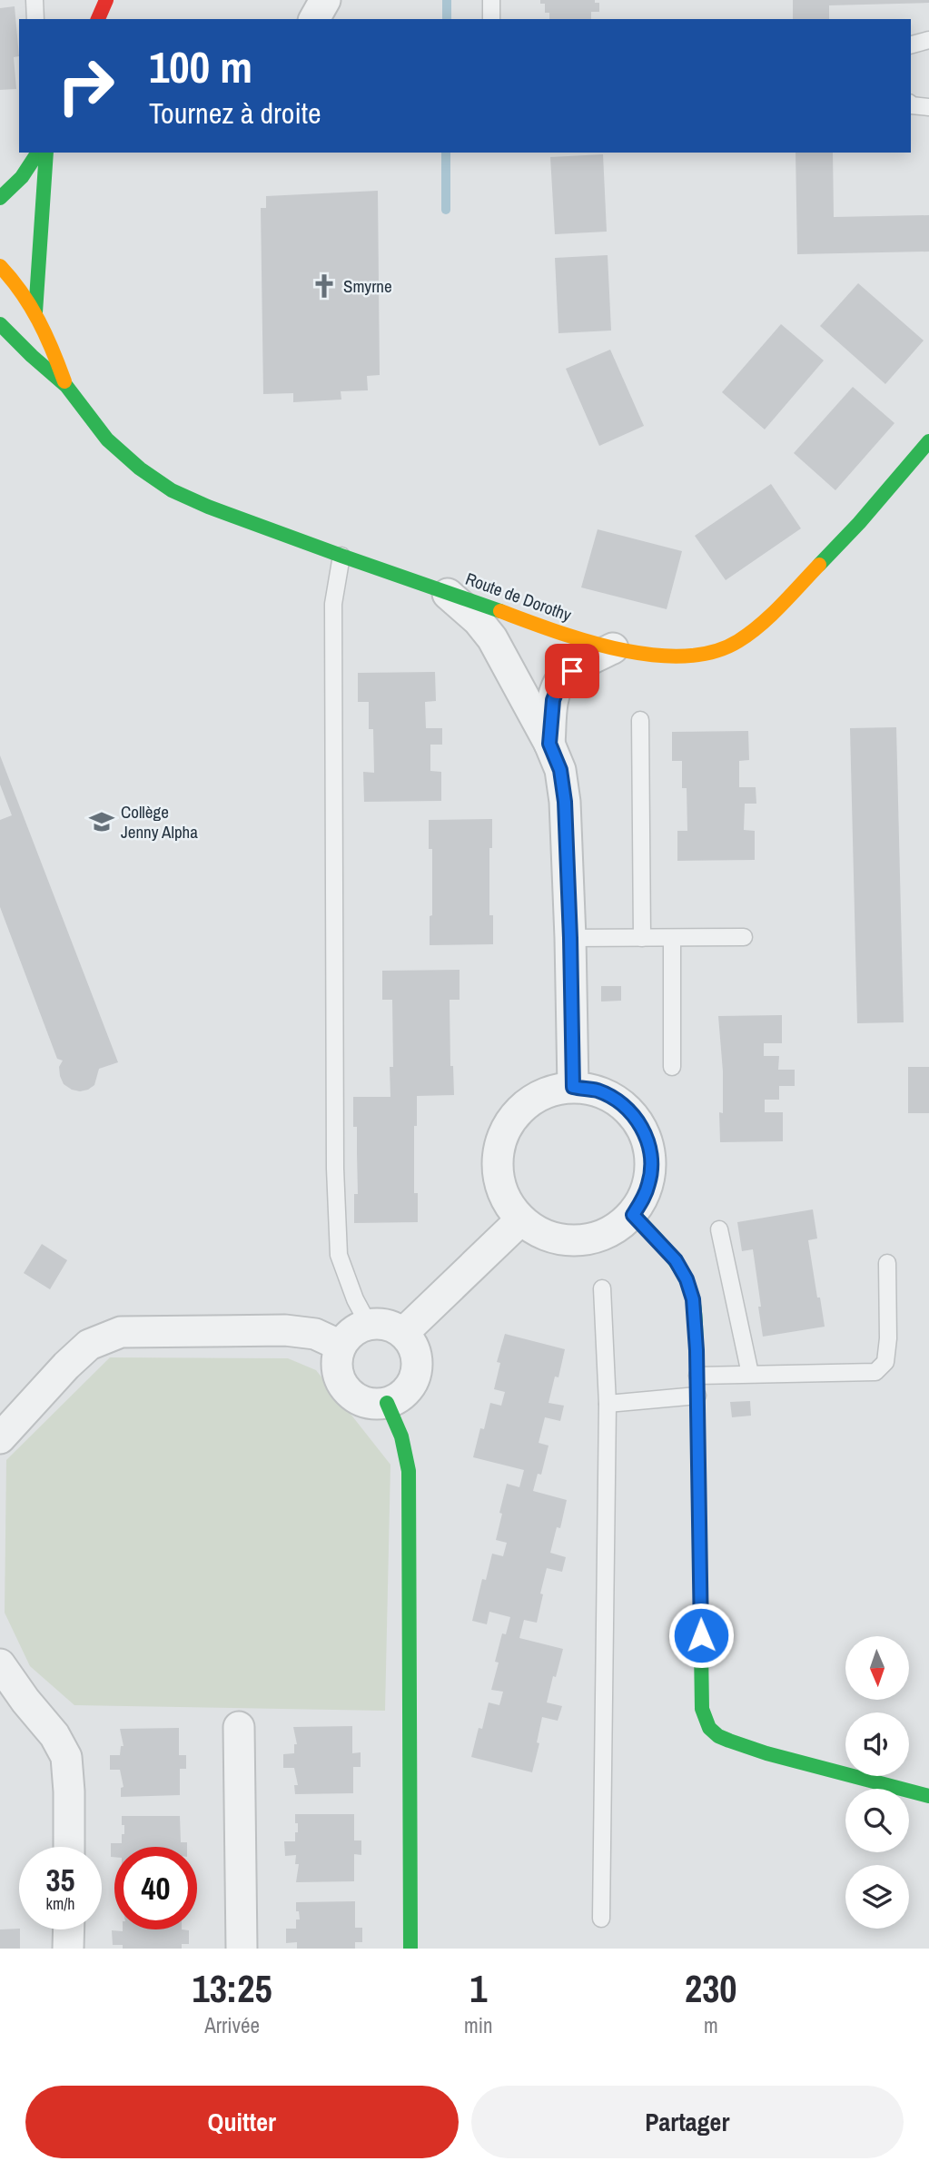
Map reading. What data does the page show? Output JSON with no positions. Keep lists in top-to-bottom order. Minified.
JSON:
{"streets":{"main road":["Route de Dorothy"]},"places":{"church":["Smyrne"],"school or university":["Collège Jenny Alpha"]},"north":"bottom","page":{"turn":["100 m","Tournez à droite"],"speed":"35 km/h","limit":"40","eta":["13:25","Arrivée","1","min","230","m"],"buttons":["Quitter","Partager"]}}
